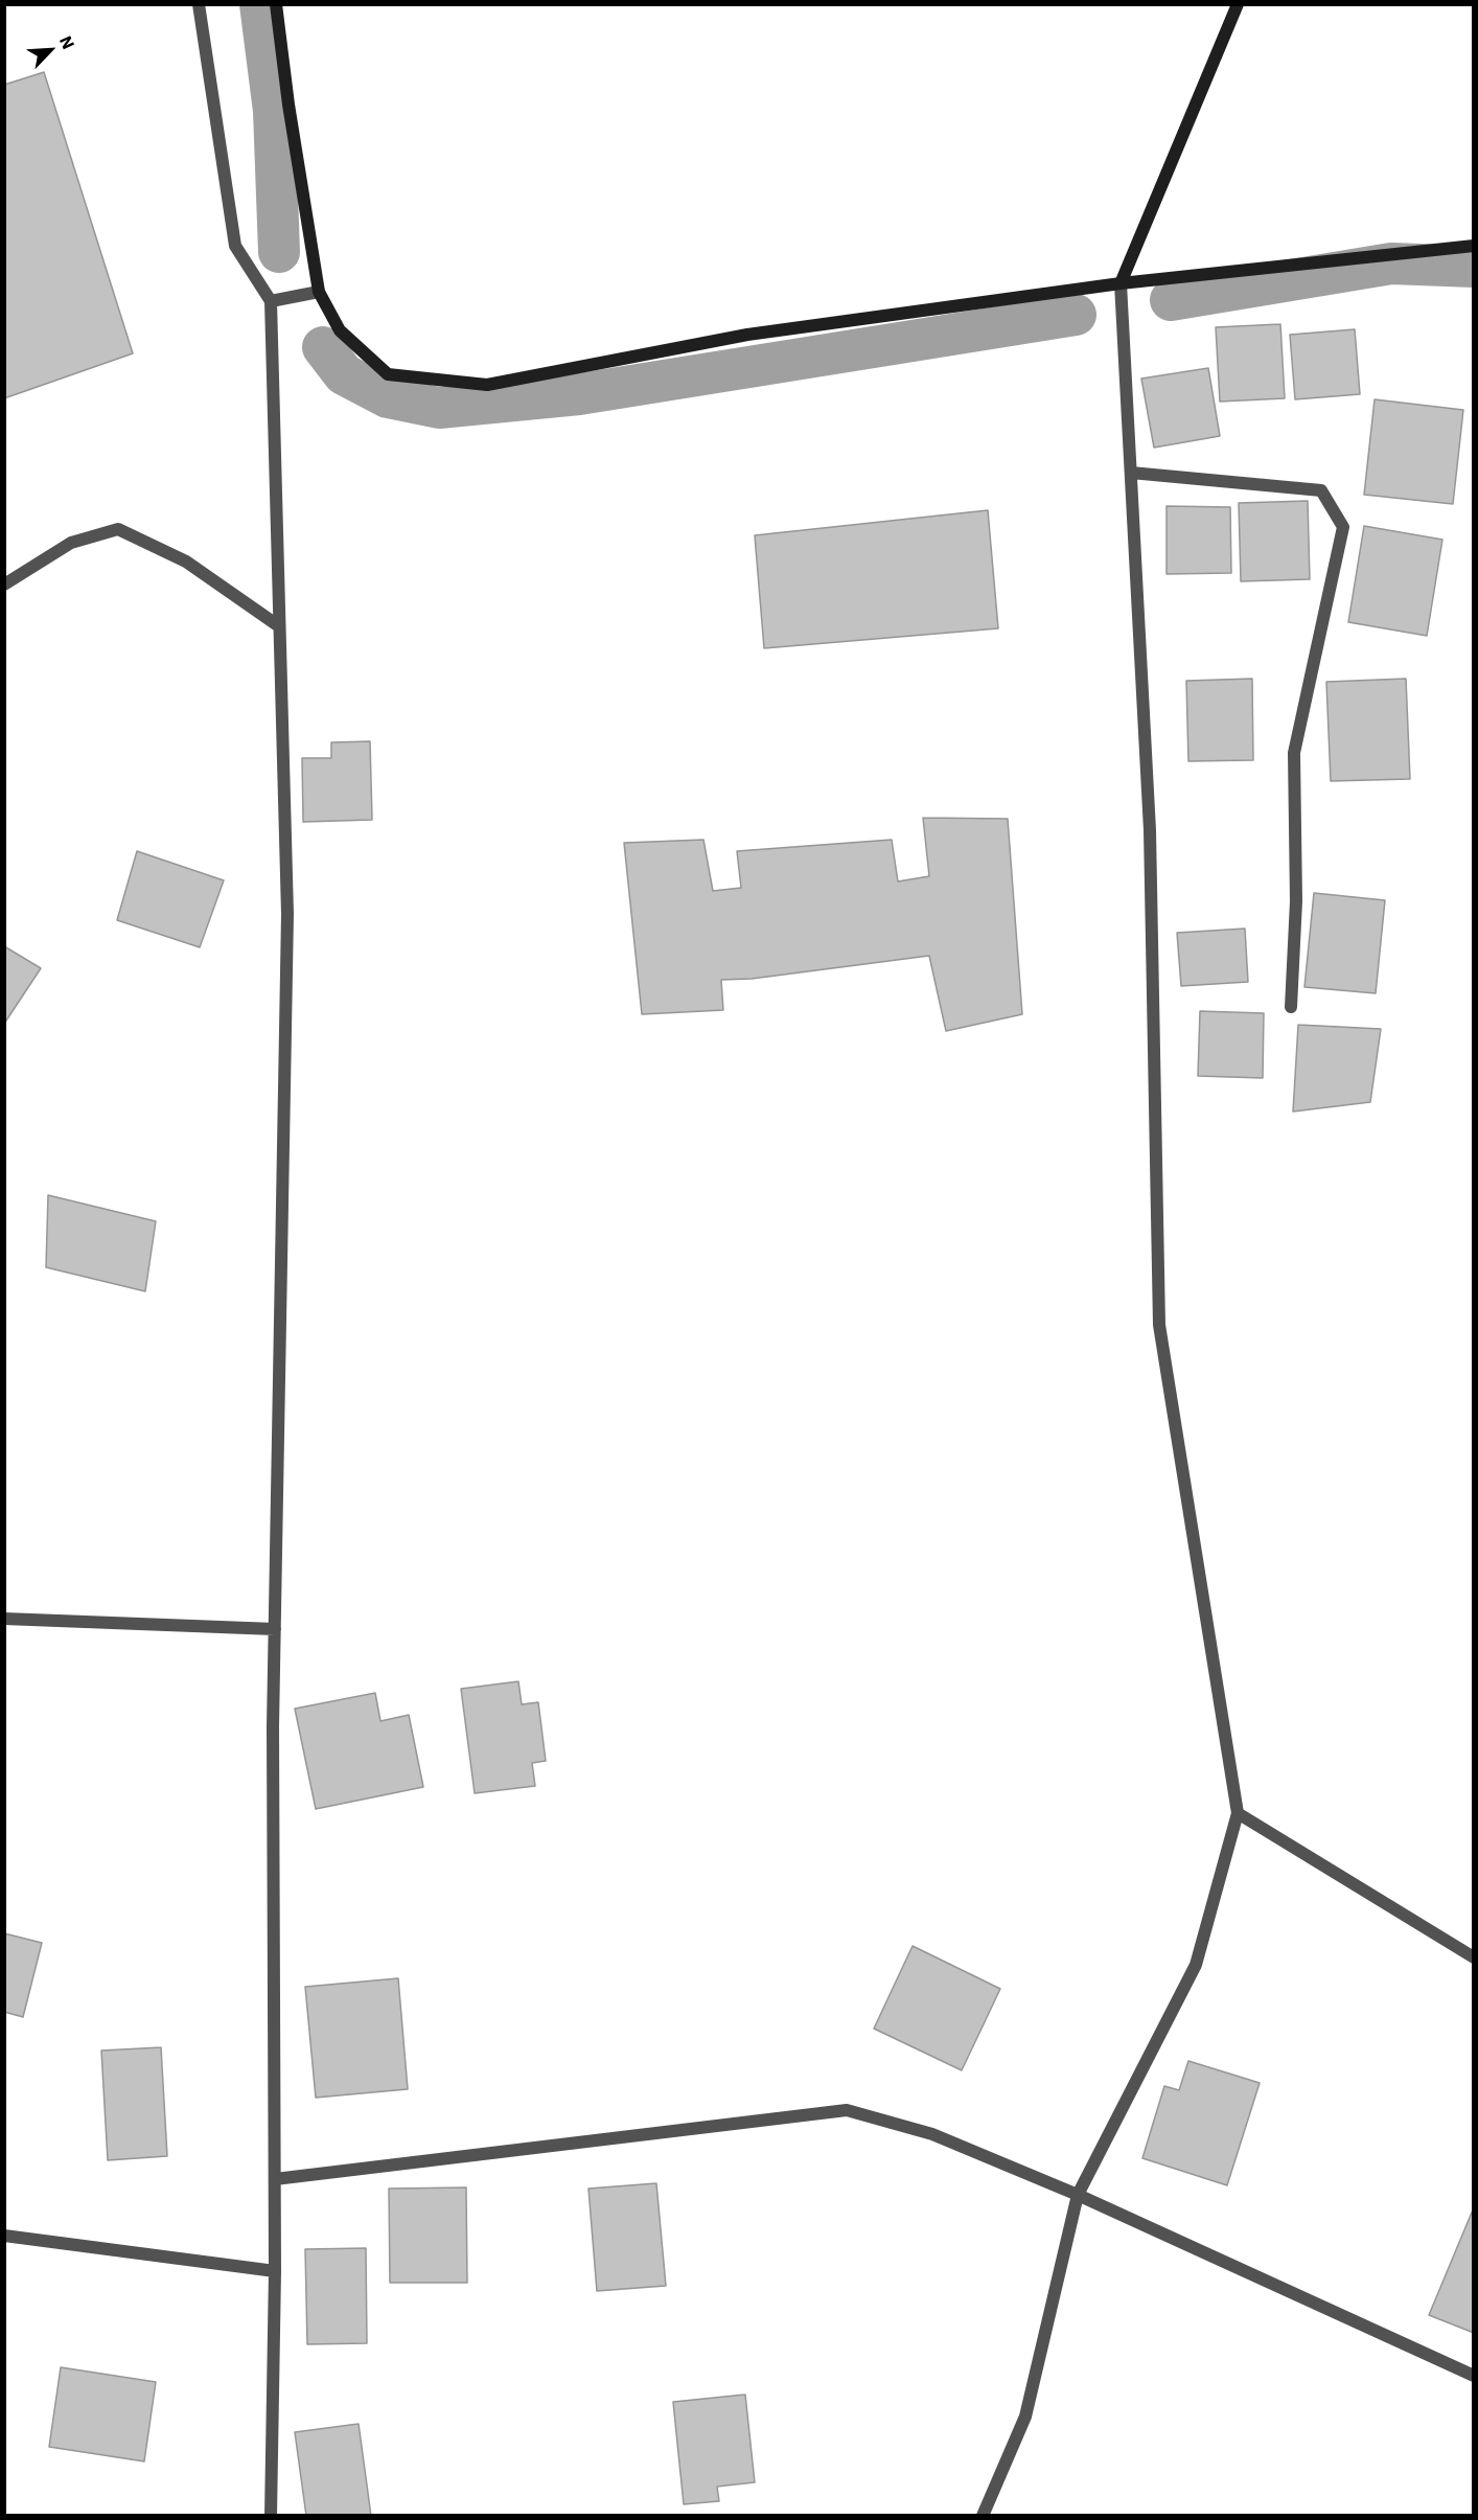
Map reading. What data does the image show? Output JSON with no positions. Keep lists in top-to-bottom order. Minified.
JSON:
{"north":"top right"}
